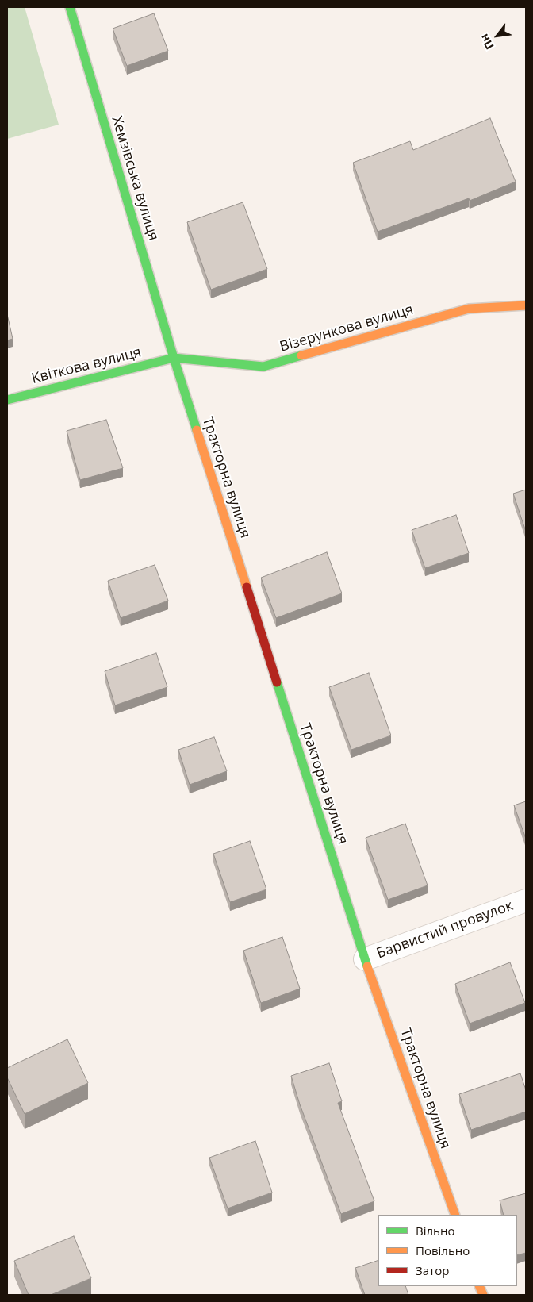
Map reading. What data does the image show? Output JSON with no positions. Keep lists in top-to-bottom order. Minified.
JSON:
{"streets":{"street":["Хемзівська вулиця","Візерункова вулиця","Квіткова вулиця","Тракторна вулиця","Барвистий провулок"]},"crossings":[["Хемзівська вулиця","Візерункова вулиця"],["Хемзівська вулиця","Квіткова вулиця"],["Хемзівська вулиця","Тракторна вулиця"],["Візерункова вулиця","Квіткова вулиця"],["Візерункова вулиця","Тракторна вулиця"],["Квіткова вулиця","Тракторна вулиця"],["Тракторна вулиця","Барвистий провулок"]],"legend":["Вільно","Повільно","Затор"],"north":"bottom left"}
